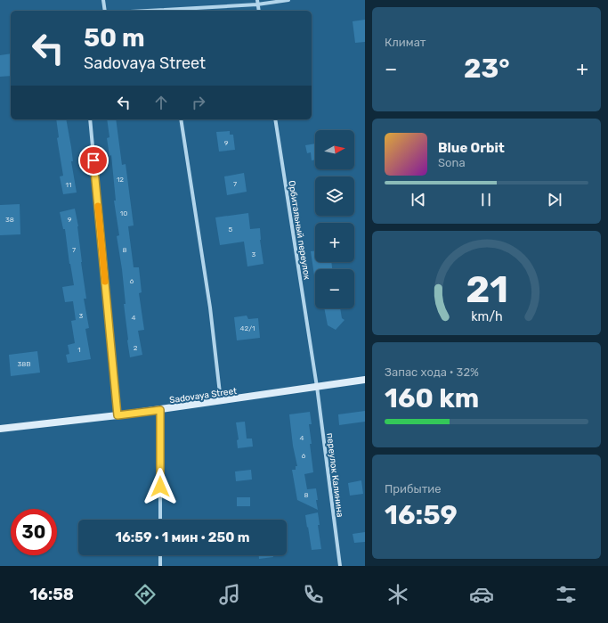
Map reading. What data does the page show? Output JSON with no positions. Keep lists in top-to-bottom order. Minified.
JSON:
{"streets":{"main road":["Sadovaya Street"],"street":["Орбитальный переулок","переулок Калинина"]},"crossings":[["Орбитальный переулок","Sadovaya Street"],["Орбитальный переулок","переулок Калинина"],["Sadovaya Street","переулок Калинина"]],"house_numbers":["9","12","7","11","10","38","9","5","7","8","3","6","3","4","42/1","2","1","38В","4","6","8"],"north":"right","page":{"tile":["Климат",["Запас хода · 32%","160 km"],["Прибытие","16:59"]],"turn":["50 m","Sadovaya Street"],"heat":["−","23°","+"],"map_buttons":["+","−"],"song":["Blue Orbit","Sona"],"limit":"30","trip":"16:59 · 1 мин · 250 m","tabs":"16:58","gauge":["21","km/h"]}}
